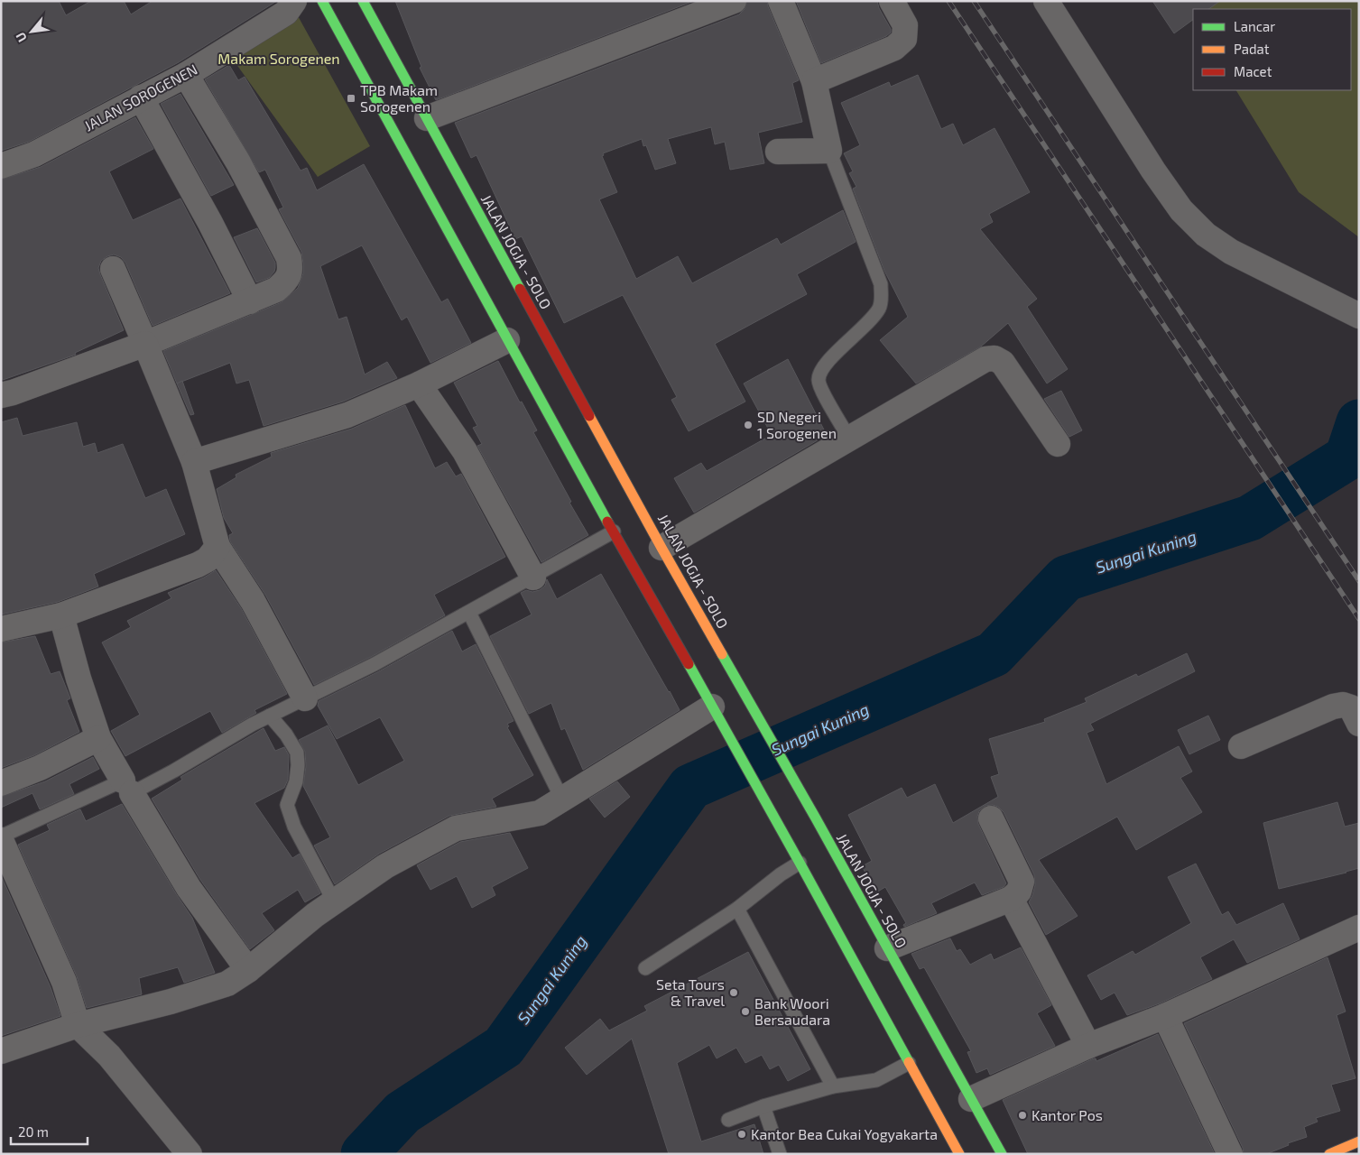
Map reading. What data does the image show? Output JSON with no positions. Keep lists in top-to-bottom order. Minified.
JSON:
{"streets":{"main road":["JALAN JOGJA - SOLO"],"street":["JALAN SOROGENEN"]},"water":["Sungai Kuning"],"parks":["Makam Sorogenen"],"places":{"transit":["TPB Makam Sorogenen"],"other":["SD Negeri 1 Sorogenen","Seta Tours & Travel","Bank Woori Bersaudara","Kantor Pos","Kantor Bea Cukai Yogyakarta"]},"legend":["Lancar","Padat","Macet"],"scale_bar":"20 m","north":"bottom left"}
